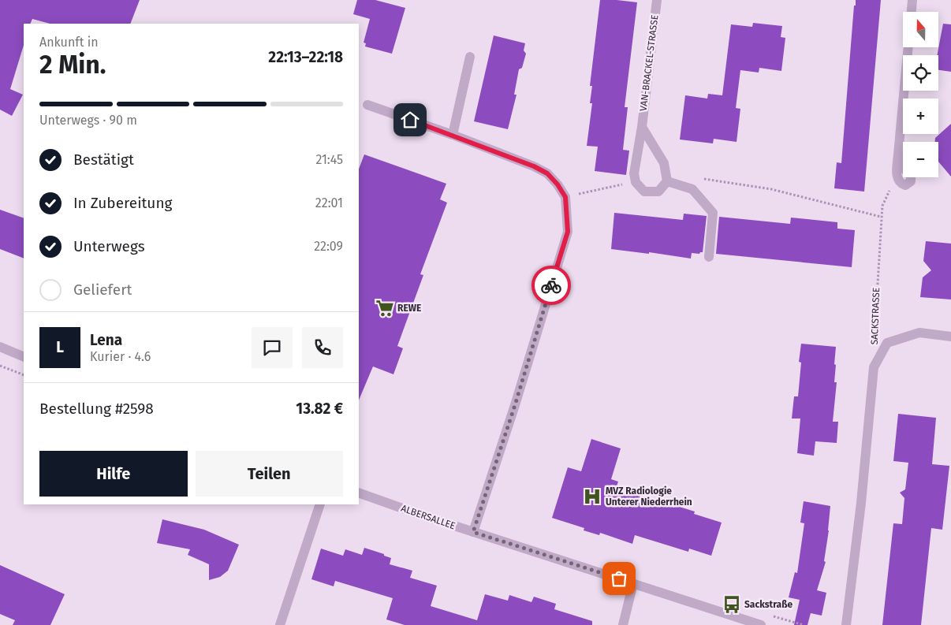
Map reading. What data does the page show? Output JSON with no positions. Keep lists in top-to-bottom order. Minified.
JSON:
{"streets":{"street":["VAN-BRACKEL-STRASSE","ALBERSALLEE"],"path":["SACKSTRASSE"]},"places":{"supermarket":["REWE"],"hospital":["MVZ Radiologie Unterer Niederrhein"],"bus stop":["Sackstraße"]},"north":"top","page":{"map_buttons":["+","−"],"heading":["2 Min.","Ankunft in","22:13–22:18"],"panel":["Lena","Kurier · 4.6","Bestellung #2598","13.82 €"],"bar":"Unterwegs · 90 m","list":[["Bestätigt","21:45"],["In Zubereitung","22:01"],["Unterwegs","22:09"],"Geliefert"],"round":"L","buttons":["Hilfe","Teilen"]}}
